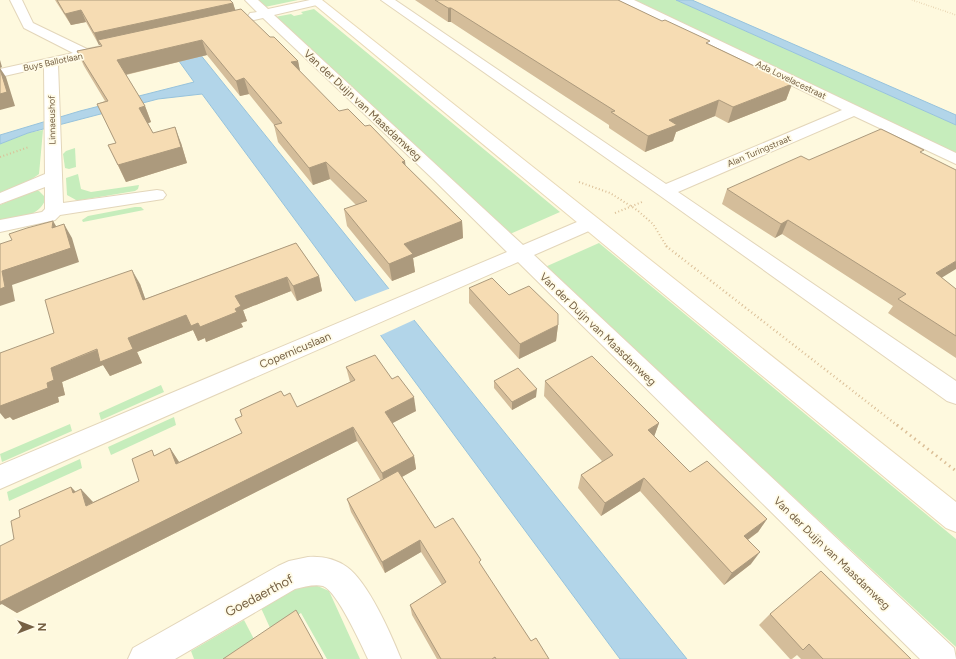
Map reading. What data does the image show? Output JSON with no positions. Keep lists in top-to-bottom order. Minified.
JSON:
{"streets":{"street":["Buys Ballotlaan","Ada Lovelacestraat","Van der Duijn van Maasdamweg","Linnaeushof","Alan Turingstraat","Copernicuslaan","Goedaerthof"]},"crossings":[["Buys Ballotlaan","Linnaeushof"],["Ada Lovelacestraat","Alan Turingstraat"],["Van der Duijn van Maasdamweg","Copernicuslaan"]],"north":"right"}
